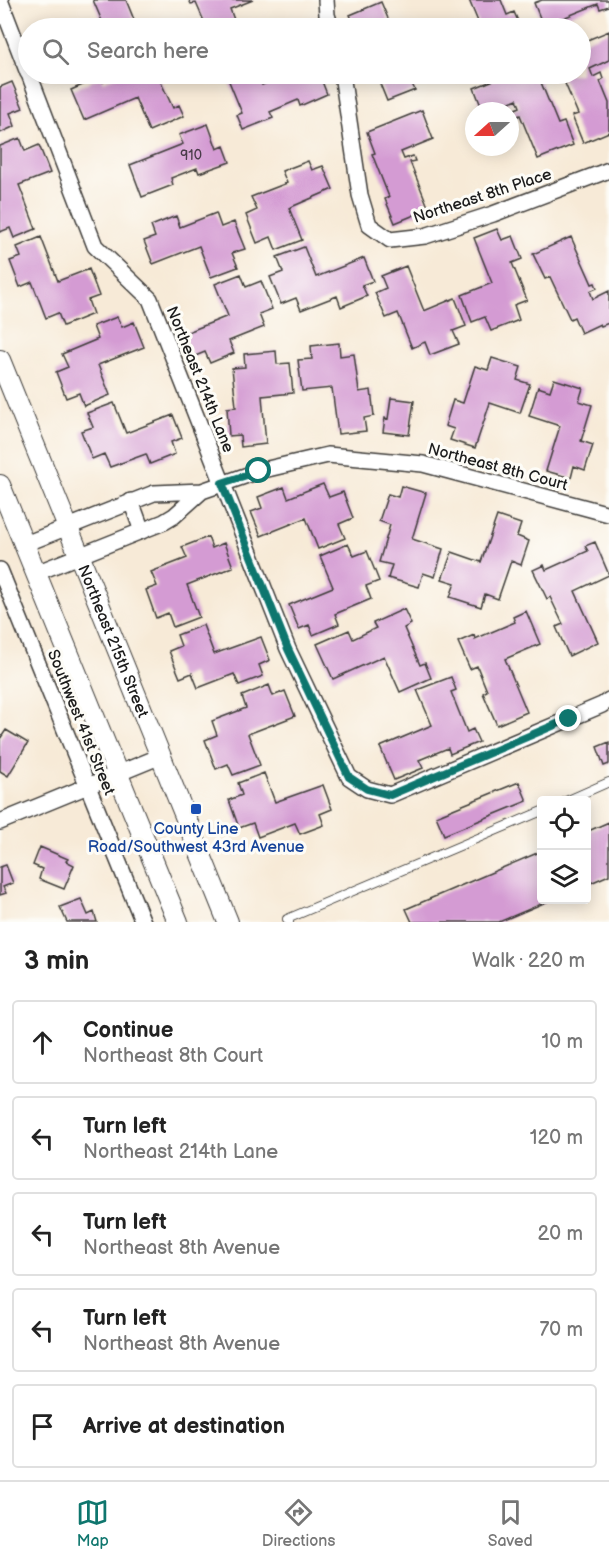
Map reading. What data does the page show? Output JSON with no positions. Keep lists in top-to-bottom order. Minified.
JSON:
{"streets":{"street":["Northeast 8th Place","Northeast 214th Lane","Northeast 8th Court","Northeast 215th Street","Southwest 41st Street"]},"crossings":[["Northeast 214th Lane","Northeast 8th Court"],["Northeast 8th Court","Northeast 215th Street"]],"places":{"transit":["County Line Road/Southwest 43rd Avenue"]},"house_numbers":["910"],"north":"left","page":{"search":"Search here","heading":["3 min","Walk · 220 m"],"list":[["Continue","Northeast 8th Court","10 m"],["Turn left","Northeast 214th Lane","120 m"],["Turn left","Northeast 8th Avenue","20 m"],["Turn left","Northeast 8th Avenue","70 m"],"Arrive at destination"],"nav":["Map","Directions","Saved"]}}
